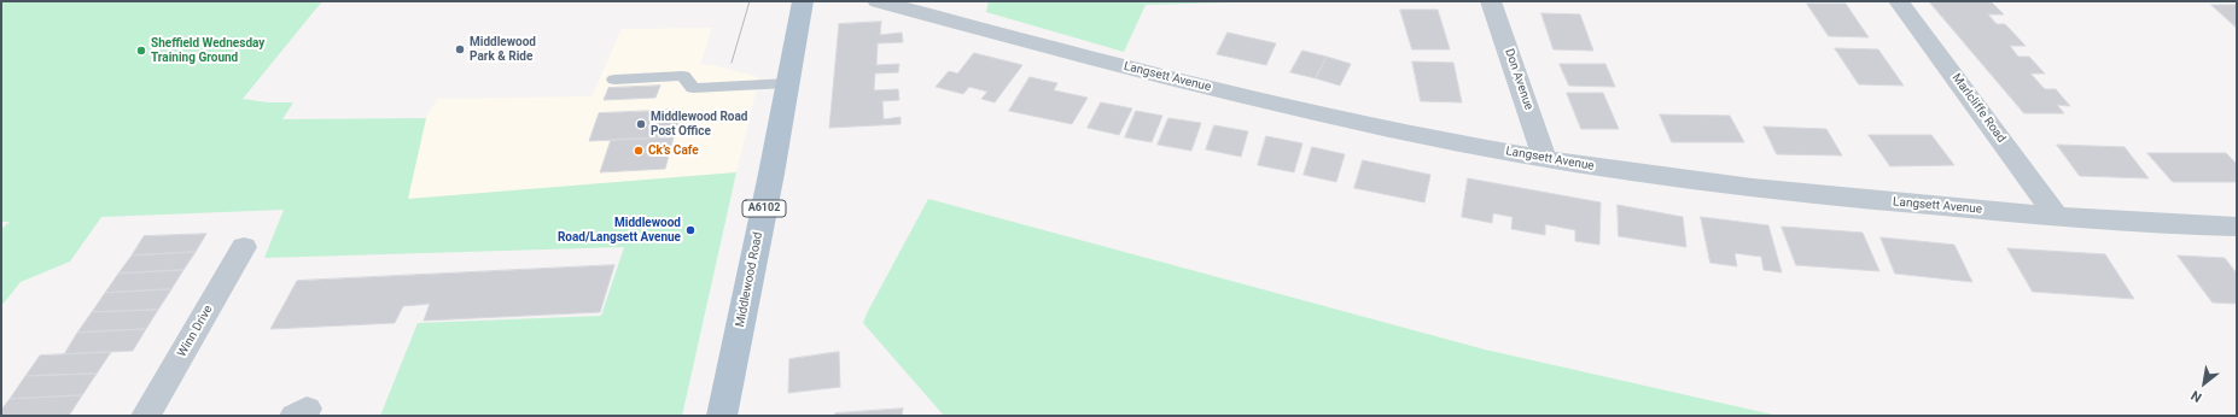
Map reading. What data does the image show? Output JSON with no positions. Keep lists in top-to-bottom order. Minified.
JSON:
{"streets":{"main road":["A6102","Middlewood Road"],"street":["Langsett Avenue","Don Avenue","Marlcliffe Road","Winn Drive"]},"crossings":[["Langsett Avenue","Don Avenue"],["Langsett Avenue","Marlcliffe Road"]],"places":["Middlewood Park & Ride","Sheffield Wednesday Training Ground","Middlewood Road Post Office","Ck’s Cafe","Middlewood Road/Langsett Avenue"],"north":"bottom left"}
